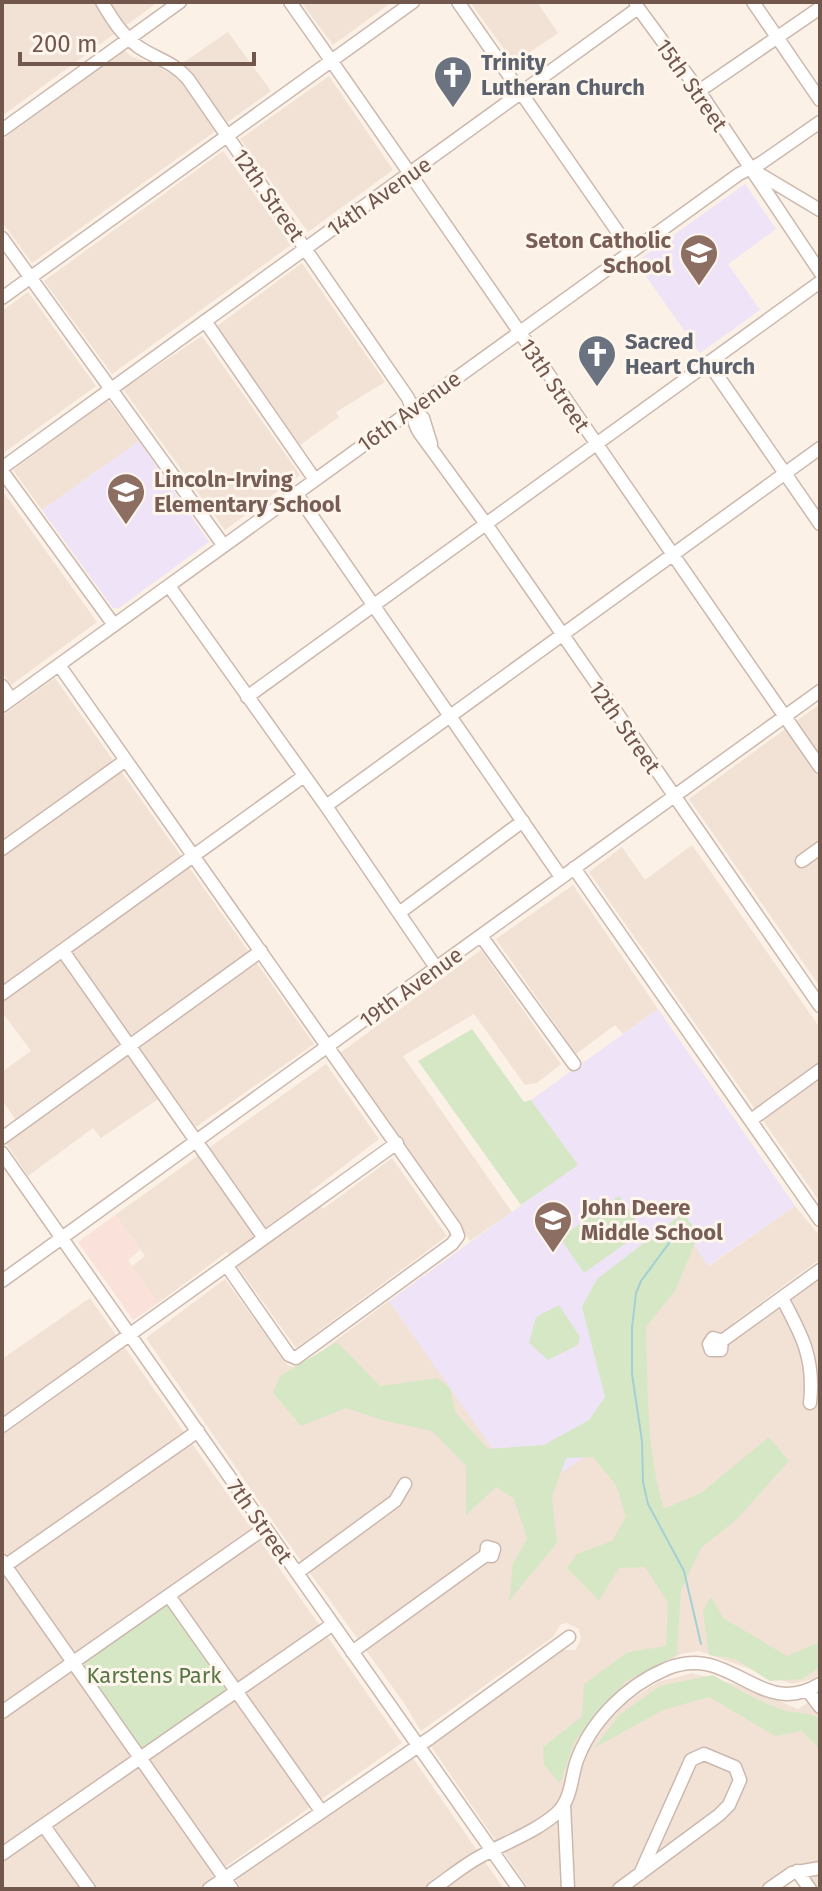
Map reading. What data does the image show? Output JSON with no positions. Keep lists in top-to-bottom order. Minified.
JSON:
{"streets":{"street":["15th Street","12th Street","14th Avenue","13th Street","16th Avenue","19th Avenue","7th Street"]},"crossings":[["15th Street","14th Avenue"],["15th Street","16th Avenue"],["12th Street","14th Avenue"],["12th Street","16th Avenue"],["12th Street","19th Avenue"],["14th Avenue","13th Street"],["13th Street","16th Avenue"],["13th Street","19th Avenue"],["19th Avenue","7th Street"]],"parks":["Karstens Park"],"places":{"church":["Trinity Lutheran Church","Sacred Heart Church"],"school or university":["Seton Catholic School","Lincoln-Irving Elementary School","John Deere Middle School"]},"scale_bar":"200 m"}
